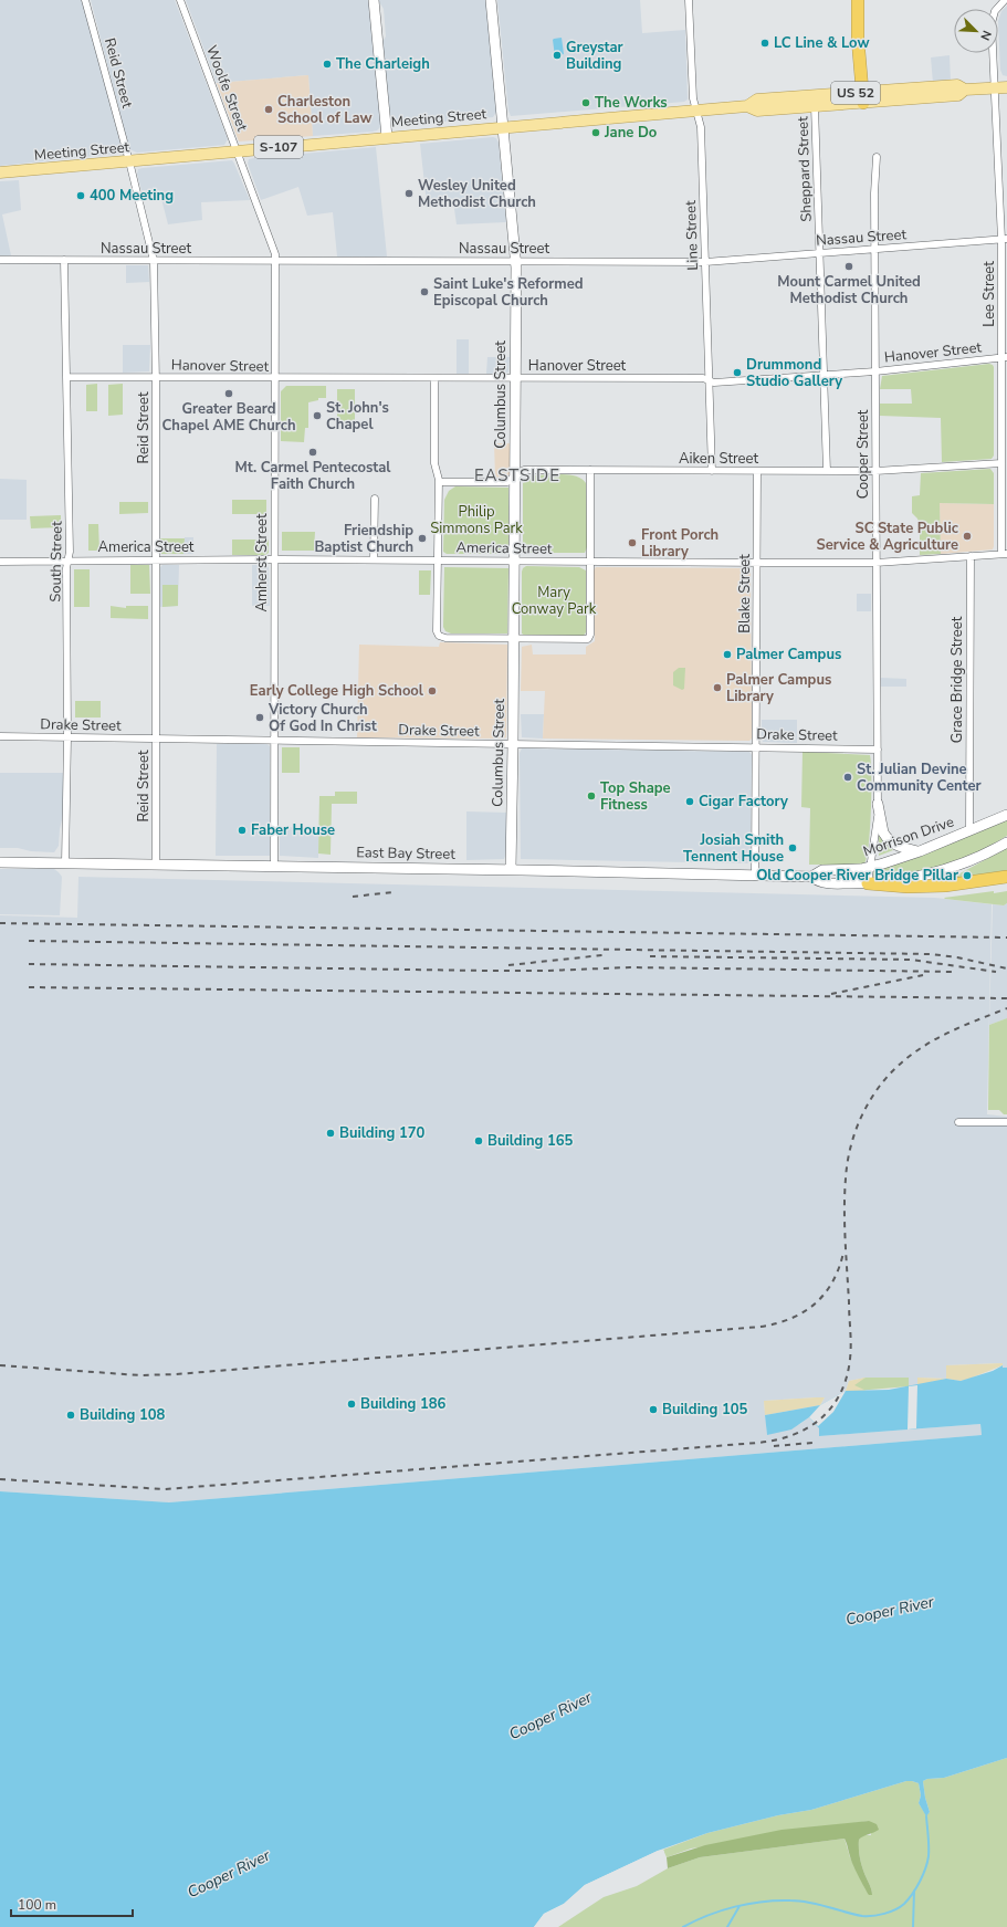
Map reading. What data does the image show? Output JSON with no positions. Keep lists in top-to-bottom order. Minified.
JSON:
{"streets":{"main road":["US 52","Meeting Street","S-107","Columbus Street","Morrison Drive","East Bay Street"],"street":["Reid Street","Woolfe Street","Sheppard Street","Line Street","Nassau Street","Lee Street","Hanover Street","Cooper Street","Aiken Street","America Street","South Street","Amherst Street","Blake Street","Grace Bridge Street","Drake Street"]},"crossings":[["Reid Street","Meeting Street"],["Reid Street","Nassau Street"],["Reid Street","Hanover Street"],["Reid Street","America Street"],["Reid Street","Drake Street"],["Reid Street","East Bay Street"],["Woolfe Street","Meeting Street"],["Woolfe Street","Nassau Street"],["Woolfe Street","Amherst Street"],["Meeting Street","Sheppard Street"],["Meeting Street","Line Street"],["Meeting Street","Lee Street"],["Meeting Street","Columbus Street"],["Sheppard Street","Nassau Street"],["Sheppard Street","Hanover Street"],["Sheppard Street","Aiken Street"],["Line Street","Nassau Street"],["Line Street","Hanover Street"],["Line Street","Aiken Street"],["Nassau Street","Lee Street"],["Nassau Street","Columbus Street"],["Nassau Street","Cooper Street"],["Nassau Street","South Street"],["Nassau Street","Amherst Street"],["Lee Street","Hanover Street"],["Lee Street","Aiken Street"],["Lee Street","America Street"],["Hanover Street","Columbus Street"],["Hanover Street","Cooper Street"],["Hanover Street","South Street"],["Hanover Street","Amherst Street"],["Columbus Street","Aiken Street"],["Columbus Street","America Street"],["Columbus Street","Drake Street"],["Columbus Street","East Bay Street"],["Cooper Street","Aiken Street"],["Cooper Street","America Street"],["Cooper Street","Drake Street"],["Cooper Street","Morrison Drive"],["Aiken Street","Blake Street"],["America Street","South Street"],["America Street","Amherst Street"],["America Street","Blake Street"],["America Street","Grace Bridge Street"],["South Street","Drake Street"],["South Street","East Bay Street"],["Amherst Street","Drake Street"],["Amherst Street","East Bay Street"],["Blake Street","Drake Street"],["Blake Street","East Bay Street"],["Grace Bridge Street","Morrison Drive"],["Morrison Drive","East Bay Street"]],"districts":["EASTSIDE"],"water":["Cooper River"],"parks":["Philip Simmons Park","Mary Conway Park"],"places":["LC Line & Low","Greystar Building","The Charleigh","The Works","Charleston School of Law","Jane Do","Wesley United Methodist Church","400 Meeting","Mount Carmel United Methodist Church","Saint Luke's Reformed Episcopal Church","Drummond Studio Gallery","Greater Beard Chapel AME Church","St. John's Chapel","Mt. Carmel Pentecostal Faith Church","SC State Public Service & Agriculture","Friendship Baptist Church","Front Porch Library","Palmer Campus","Palmer Campus Library","Early College High School","Victory Church Of God In Christ","St. Julian Devine Community Center","Top Shape Fitness","Cigar Factory","Faber House","Josiah Smith Tennent House","Old Cooper River Bridge Pillar","Building 170","Building 165","Building 186","Building 105","Building 108"],"scale_bar":"100 m","north":"bottom right"}
